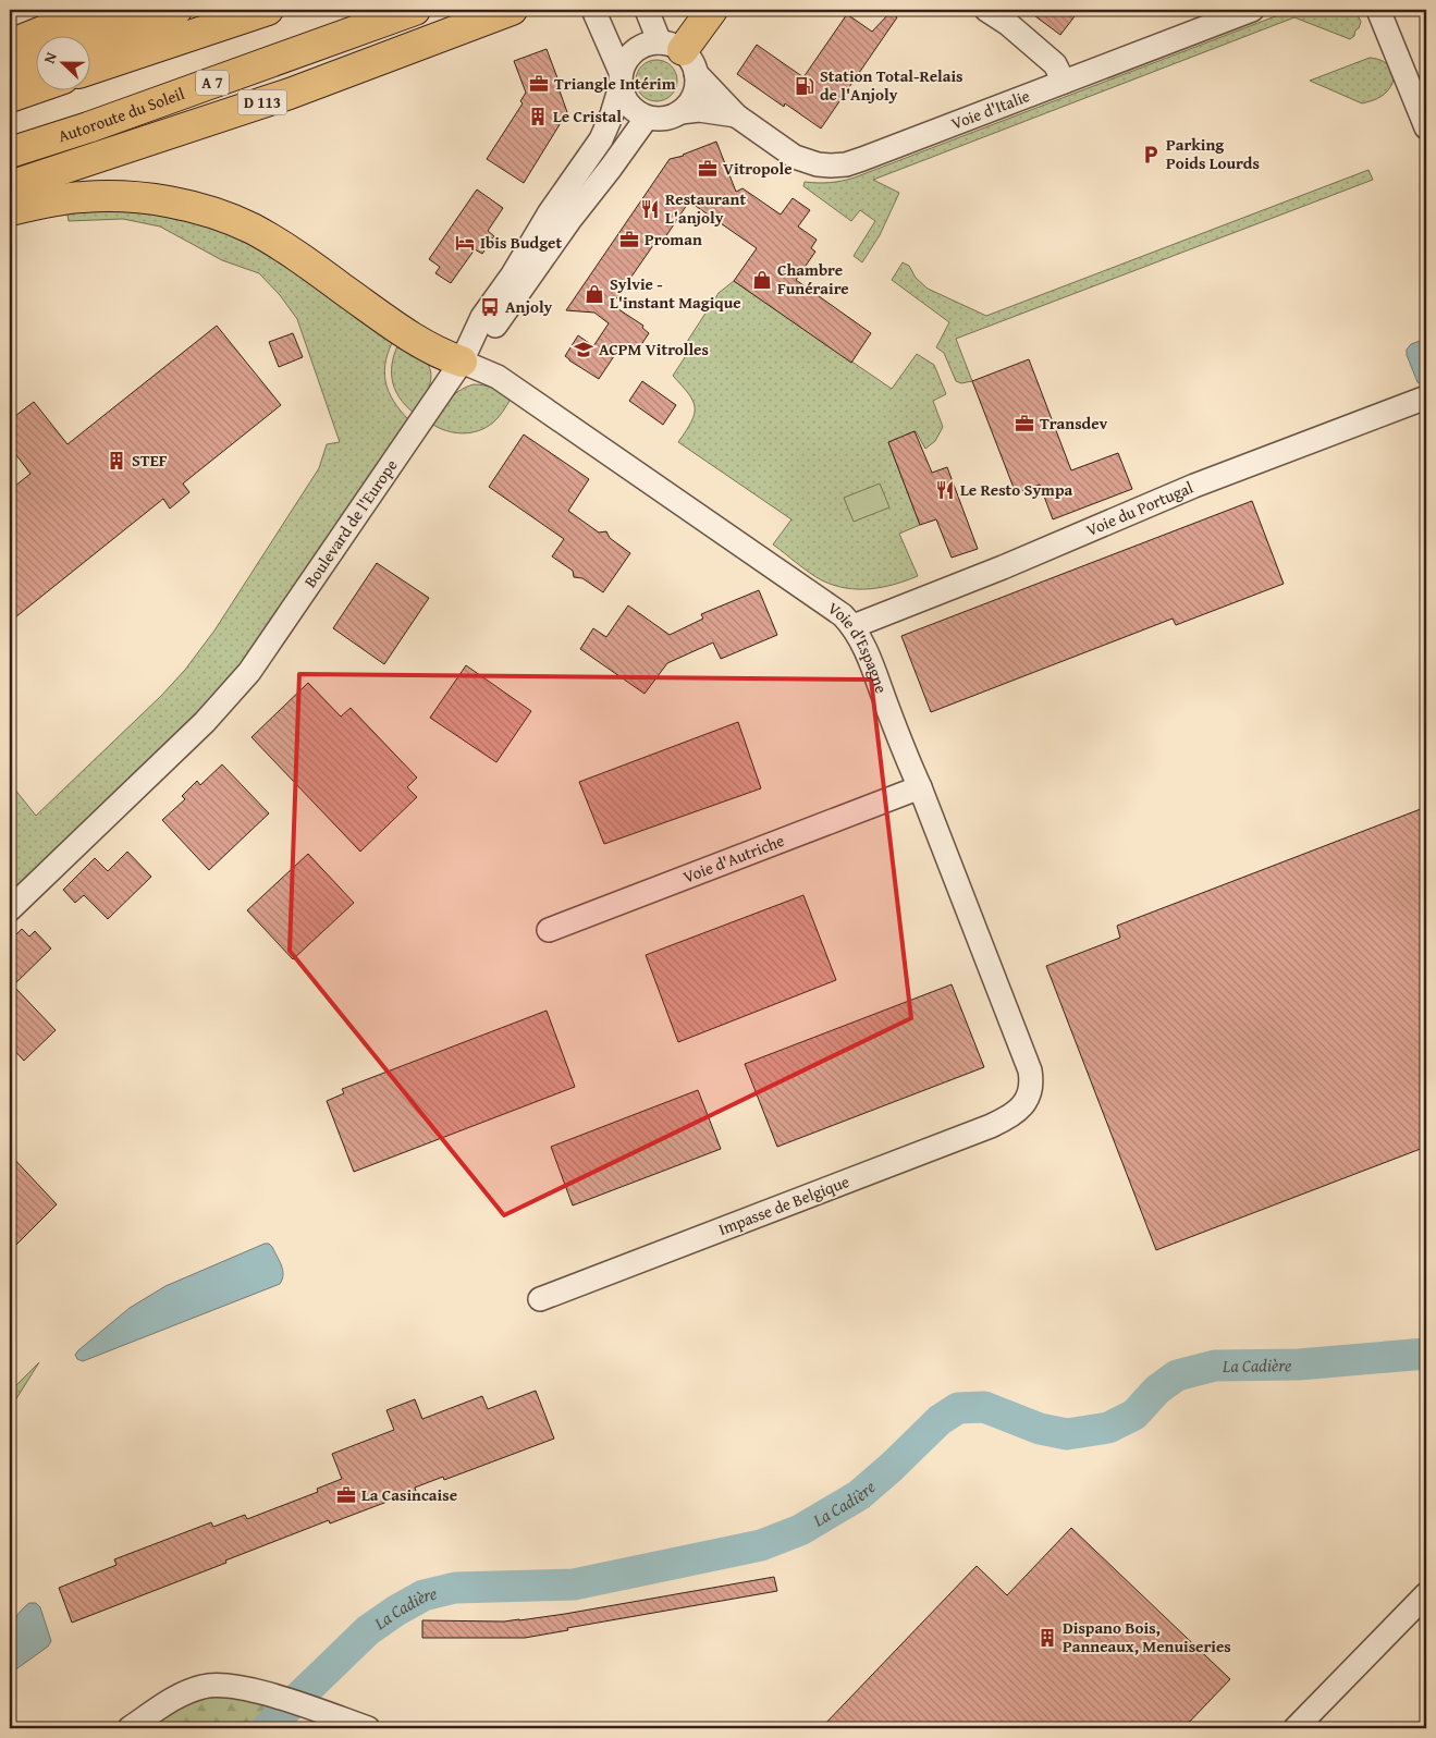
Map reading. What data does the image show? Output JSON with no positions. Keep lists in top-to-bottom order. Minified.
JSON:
{"streets":{"main road":["A 7","D 113","Autoroute du Soleil"],"street":["Voie d'Italie","Voie du Portugal","Boulevard de l'Europe","Voie d'Espagne","Voie d'Autriche","Impasse de Belgique"]},"crossings":[["Voie d'Italie","Boulevard de l'Europe"],["Voie du Portugal","Voie d'Espagne"],["Boulevard de l'Europe","Voie d'Espagne"],["Voie d'Espagne","Voie d'Autriche"],["Voie d'Espagne","Impasse de Belgique"]],"water":["La Cadière"],"places":{"office":["Triangle Intérim","Vitropole","Proman","Transdev","La Casincaise"],"fuel station":["Station Total-Relais de l'Anjoly"],"building":["Le Cristal","STEF","Dispano Bois, Panneaux, Menuiseries"],"parking":["Parking Poids Lourds"],"restaurant":["Restaurant L'anjoly","Le Resto Sympa"],"hotel":["Ibis Budget"],"shop":["Chambre Funéraire","Sylvie - L'instant Magique"],"bus stop":["Anjoly"],"school or university":["ACPM Vitrolles"]},"north":"left"}
